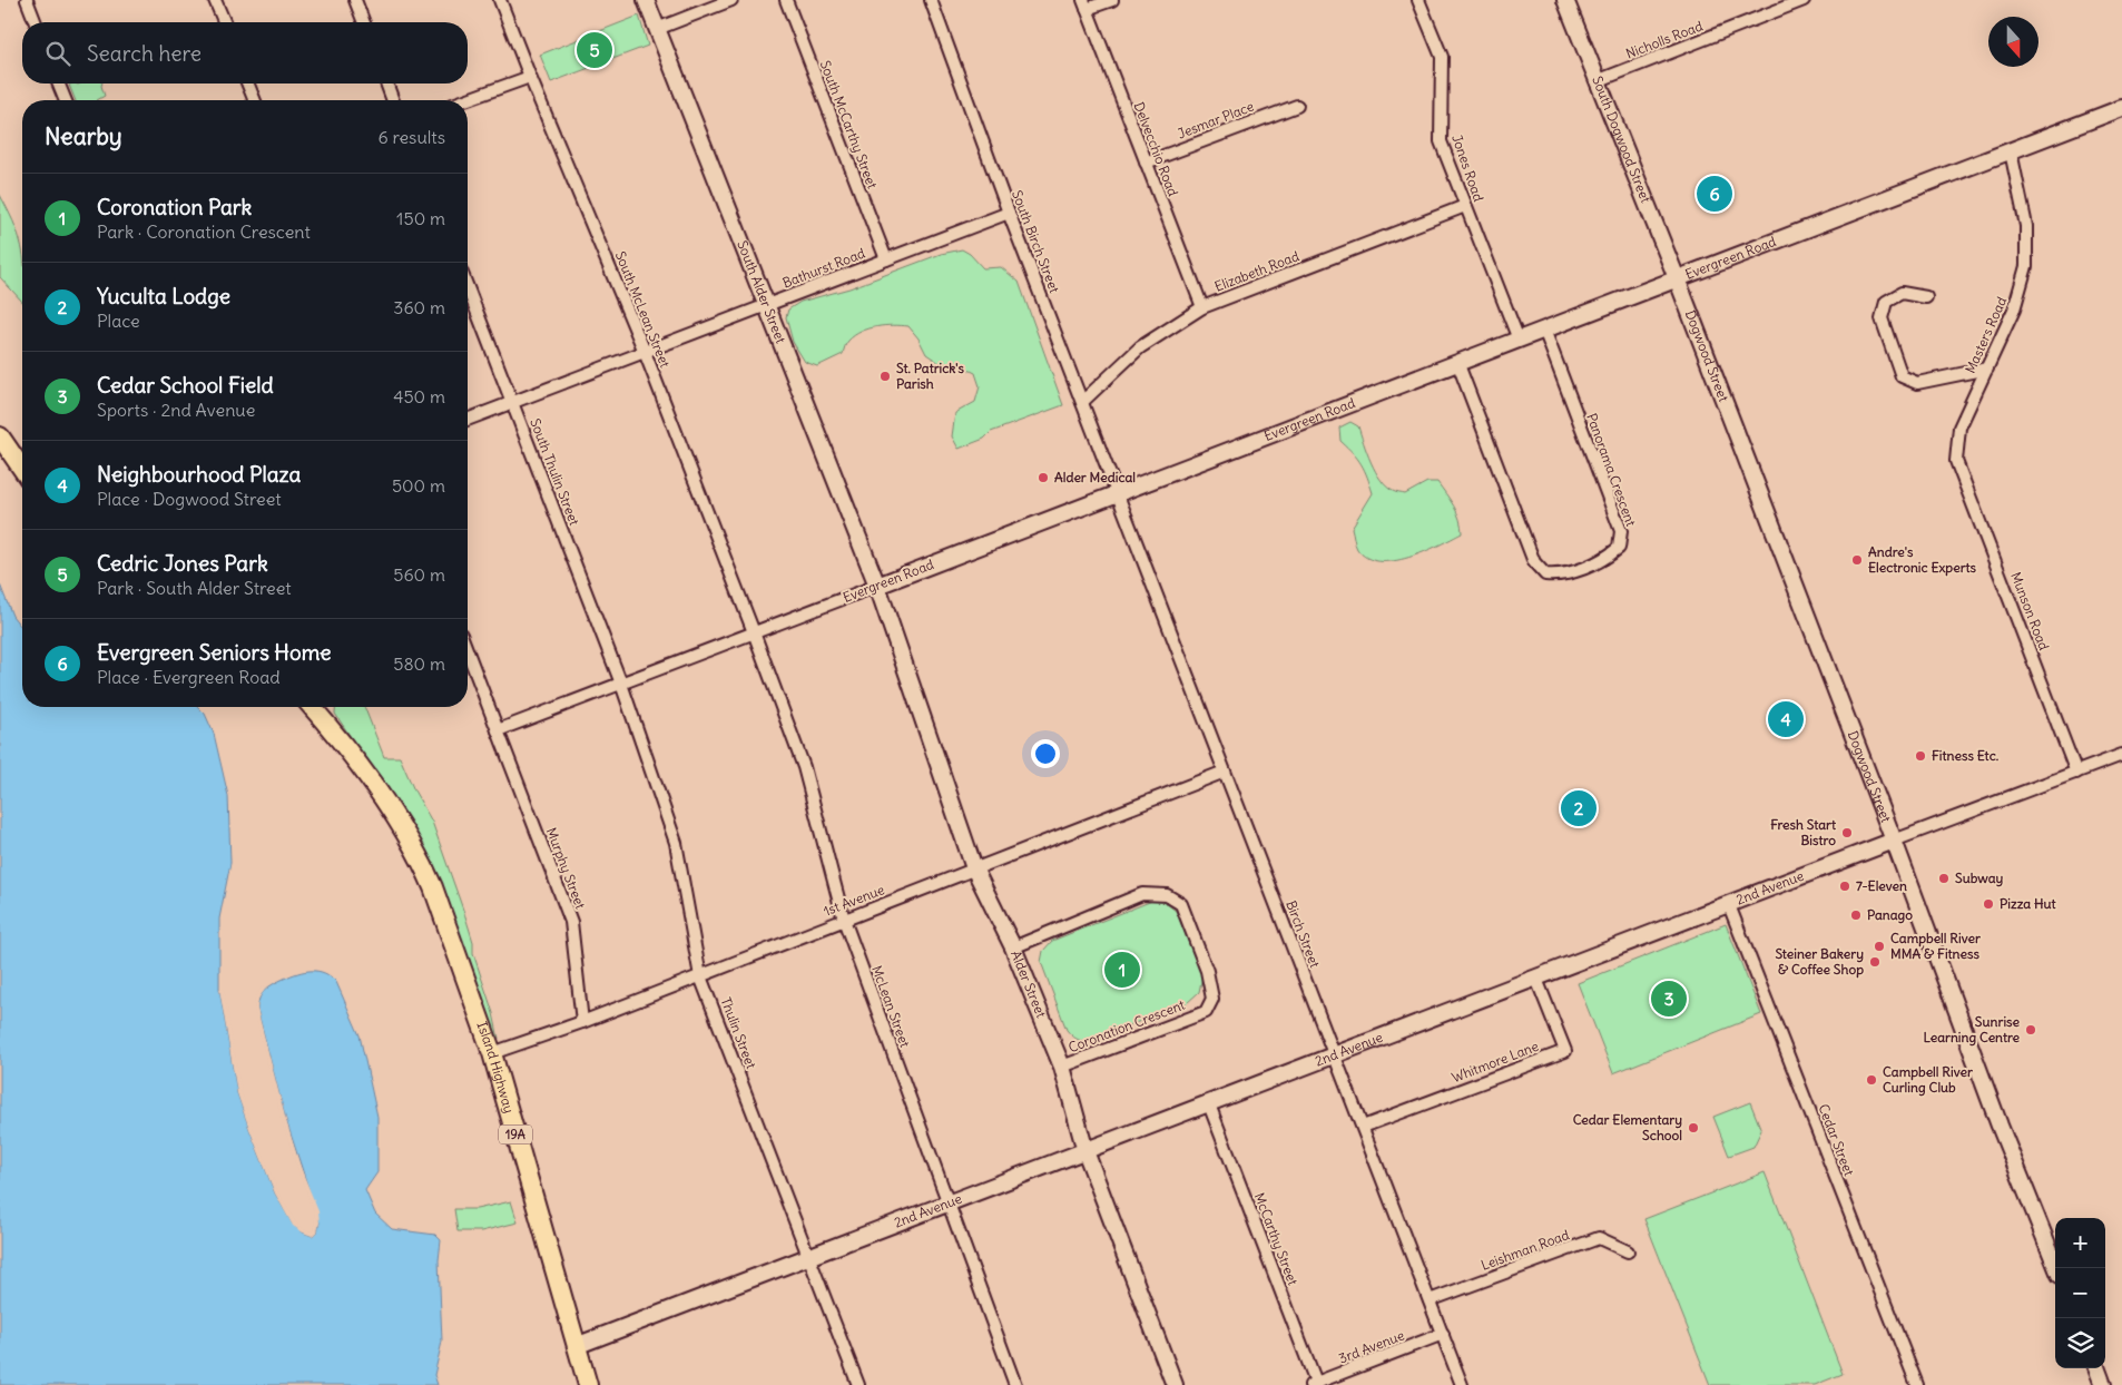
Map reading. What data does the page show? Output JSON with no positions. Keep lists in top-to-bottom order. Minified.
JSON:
{"streets":{"main road":["Island Highway","19A"],"street":["Nicholls Road","Jesmar Place","South McCarthy Street","South Dogwood Street","Delvecchio Road","Jones Road","South Birch Street","Evergreen Road","Bathurst Road","Elizabeth Road","South Alder Street","South McLean Street","Masters Road","Dogwood Street","Panorama Crescent","South Thulin Street","Munson Road","Murphy Street","2nd Avenue","1st Avenue","Birch Street","Alder Street","McLean Street","Coronation Crescent","Thulin Street","Whitmore Lane","Cedar Street","McCarthy Street","Leishman Road","3rd Avenue"]},"crossings":[["Nicholls Road","South Dogwood Street"],["Jesmar Place","Delvecchio Road"],["South McCarthy Street","Bathurst Road"],["South Dogwood Street","Evergreen Road"],["South Dogwood Street","Dogwood Street"],["Delvecchio Road","Elizabeth Road"],["Jones Road","Evergreen Road"],["Jones Road","Elizabeth Road"],["South Birch Street","Evergreen Road"],["South Birch Street","Bathurst Road"],["South Birch Street","Elizabeth Road"],["South Birch Street","Birch Street"],["Evergreen Road","South Alder Street"],["Evergreen Road","South McLean Street"],["Evergreen Road","Masters Road"],["Evergreen Road","Dogwood Street"],["Evergreen Road","Panorama Crescent"],["Evergreen Road","South Thulin Street"],["Evergreen Road","Murphy Street"],["Evergreen Road","Birch Street"],["Evergreen Road","Alder Street"],["Evergreen Road","McLean Street"],["Evergreen Road","Thulin Street"],["Bathurst Road","South Alder Street"],["Bathurst Road","South McLean Street"],["Bathurst Road","South Thulin Street"],["South Alder Street","Alder Street"],["South McLean Street","McLean Street"],["Masters Road","Munson Road"],["Dogwood Street","2nd Avenue"],["South Thulin Street","Thulin Street"],["Munson Road","2nd Avenue"],["Murphy Street","1st Avenue"],["2nd Avenue","Birch Street"],["2nd Avenue","Alder Street"],["2nd Avenue","McLean Street"],["2nd Avenue","Thulin Street"],["2nd Avenue","Whitmore Lane"],["2nd Avenue","Island Highway"],["2nd Avenue","Cedar Street"],["2nd Avenue","McCarthy Street"],["1st Avenue","Birch Street"],["1st Avenue","Alder Street"],["1st Avenue","McLean Street"],["1st Avenue","Thulin Street"],["1st Avenue","Island Highway"],["Birch Street","Whitmore Lane"],["Birch Street","Leishman Road"],["Birch Street","3rd Avenue"],["Alder Street","Coronation Crescent"],["McCarthy Street","3rd Avenue"]],"places":["St. Patrick's Parish","Alder Medical","Andre's Electronic Experts","Fitness Etc.","Fresh Start Bistro","Subway","7-Eleven","Pizza Hut","Panago","Campbell River MMA & Fitness","Steiner Bakery & Coffee Shop","Sunrise Learning Centre","Campbell River Curling Club","Cedar Elementary School"],"north":"bottom","page":{"search":"Search here","pins":["5","6","4","2","1","3"],"heading":["Nearby","6 results"],"list":[{"mark":"1","name":"Coronation Park","note":"Park · Coronation Crescent","value":"150 m"},{"mark":"2","name":"Yuculta Lodge","note":"Place","value":"360 m"},{"mark":"3","name":"Cedar School Field","note":"Sports · 2nd Avenue","value":"450 m"},{"mark":"4","name":"Neighbourhood Plaza","note":"Place · Dogwood Street","value":"500 m"},{"mark":"5","name":"Cedric Jones Park","note":"Park · South Alder Street","value":"560 m"},{"mark":"6","name":"Evergreen Seniors Home","note":"Place · Evergreen Road","value":"580 m"}],"map_buttons":["+","−"]}}
